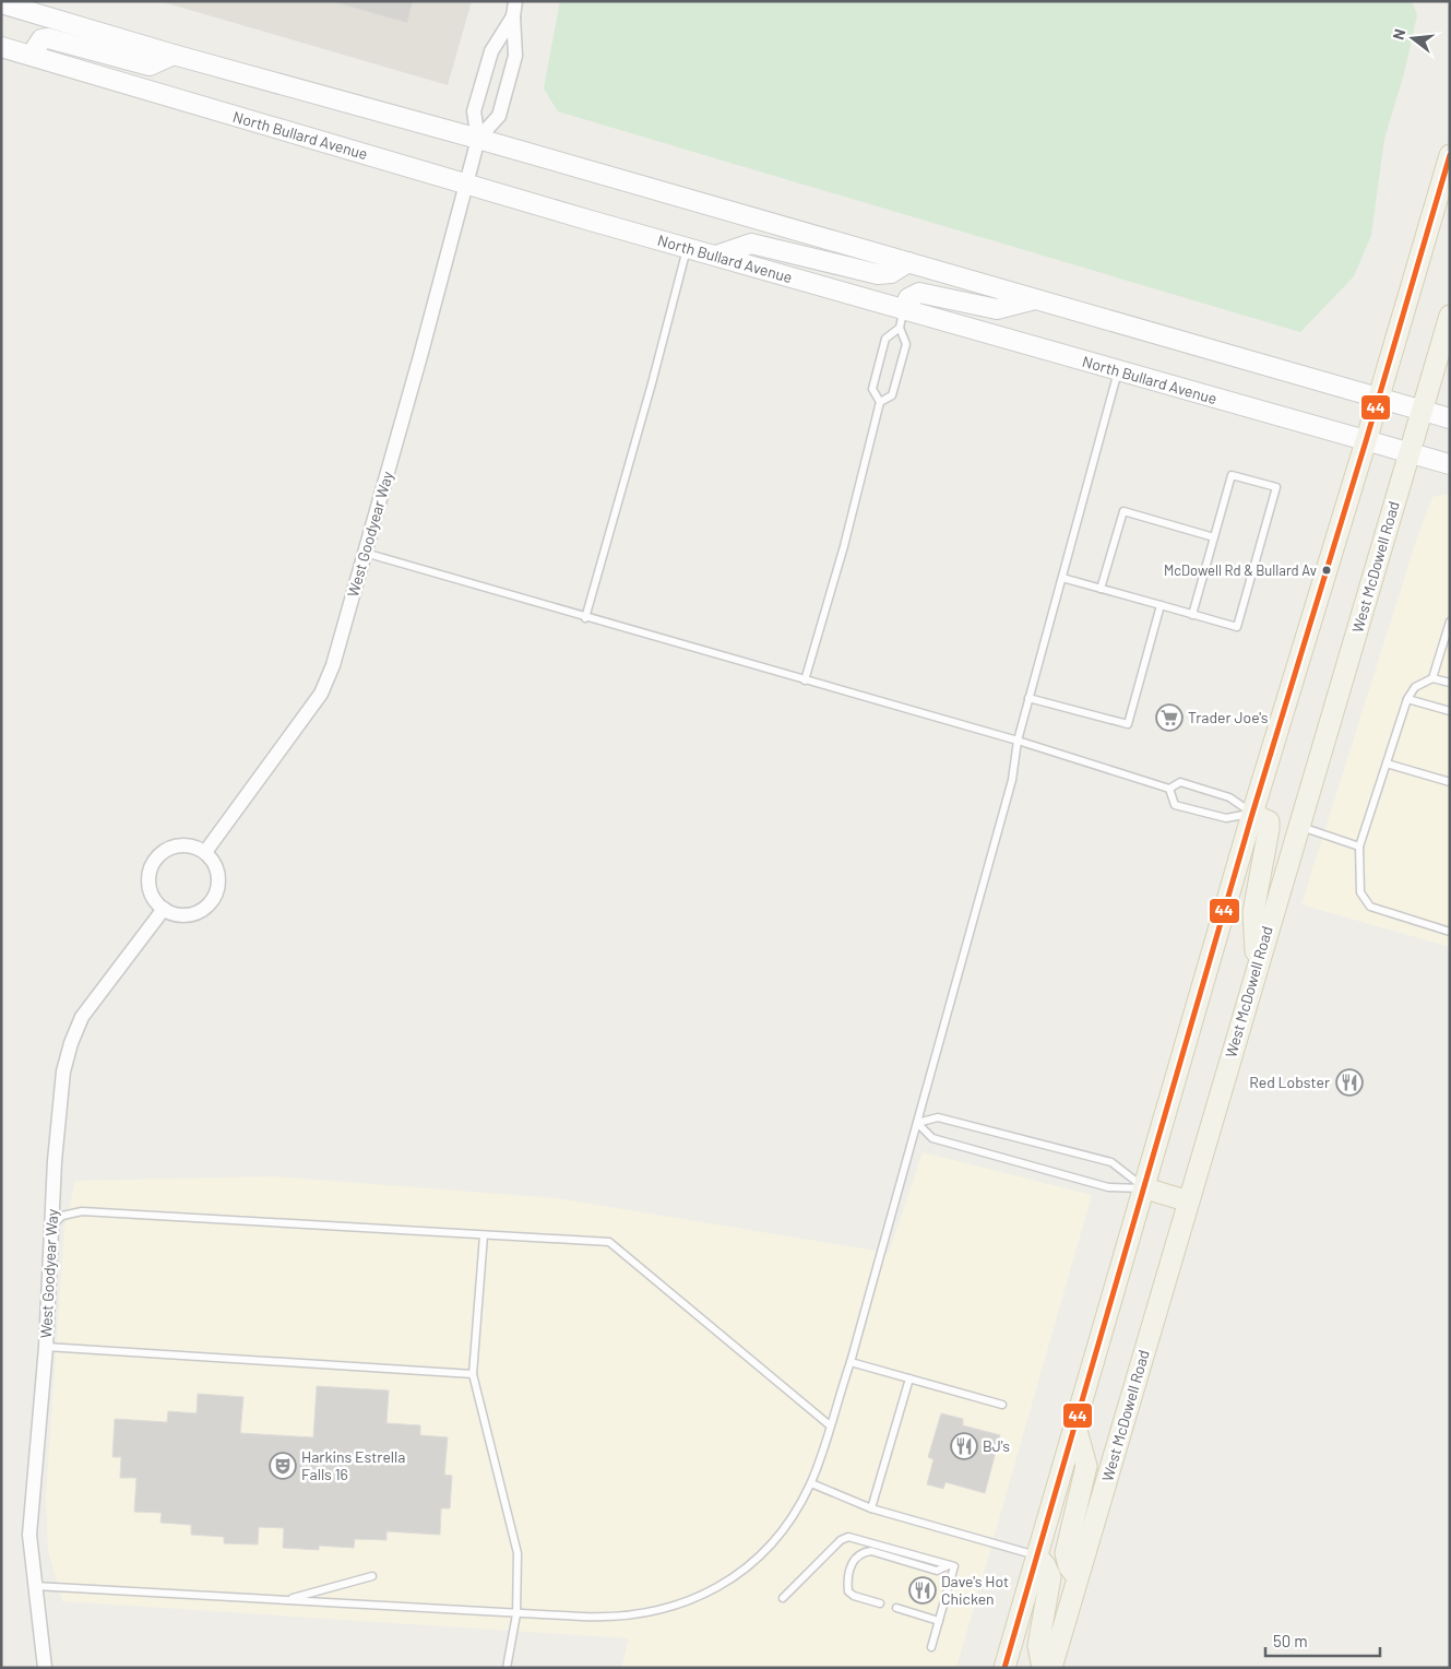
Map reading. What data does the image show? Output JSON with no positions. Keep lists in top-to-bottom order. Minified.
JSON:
{"streets":{"main road":["North Bullard Avenue","West McDowell Road"],"street":["West Goodyear Way"]},"crossings":[["North Bullard Avenue","West Goodyear Way"],["North Bullard Avenue","West McDowell Road"]],"places":{"other":["McDowell Rd & Bullard Av"],"supermarket":["Trader Joe's"],"restaurant":["Red Lobster","BJ's","Dave's Hot Chicken"],"theatre":["Harkins Estrella Falls 16"]},"lines":["transit line 44"],"scale_bar":"50 m","north":"left"}
